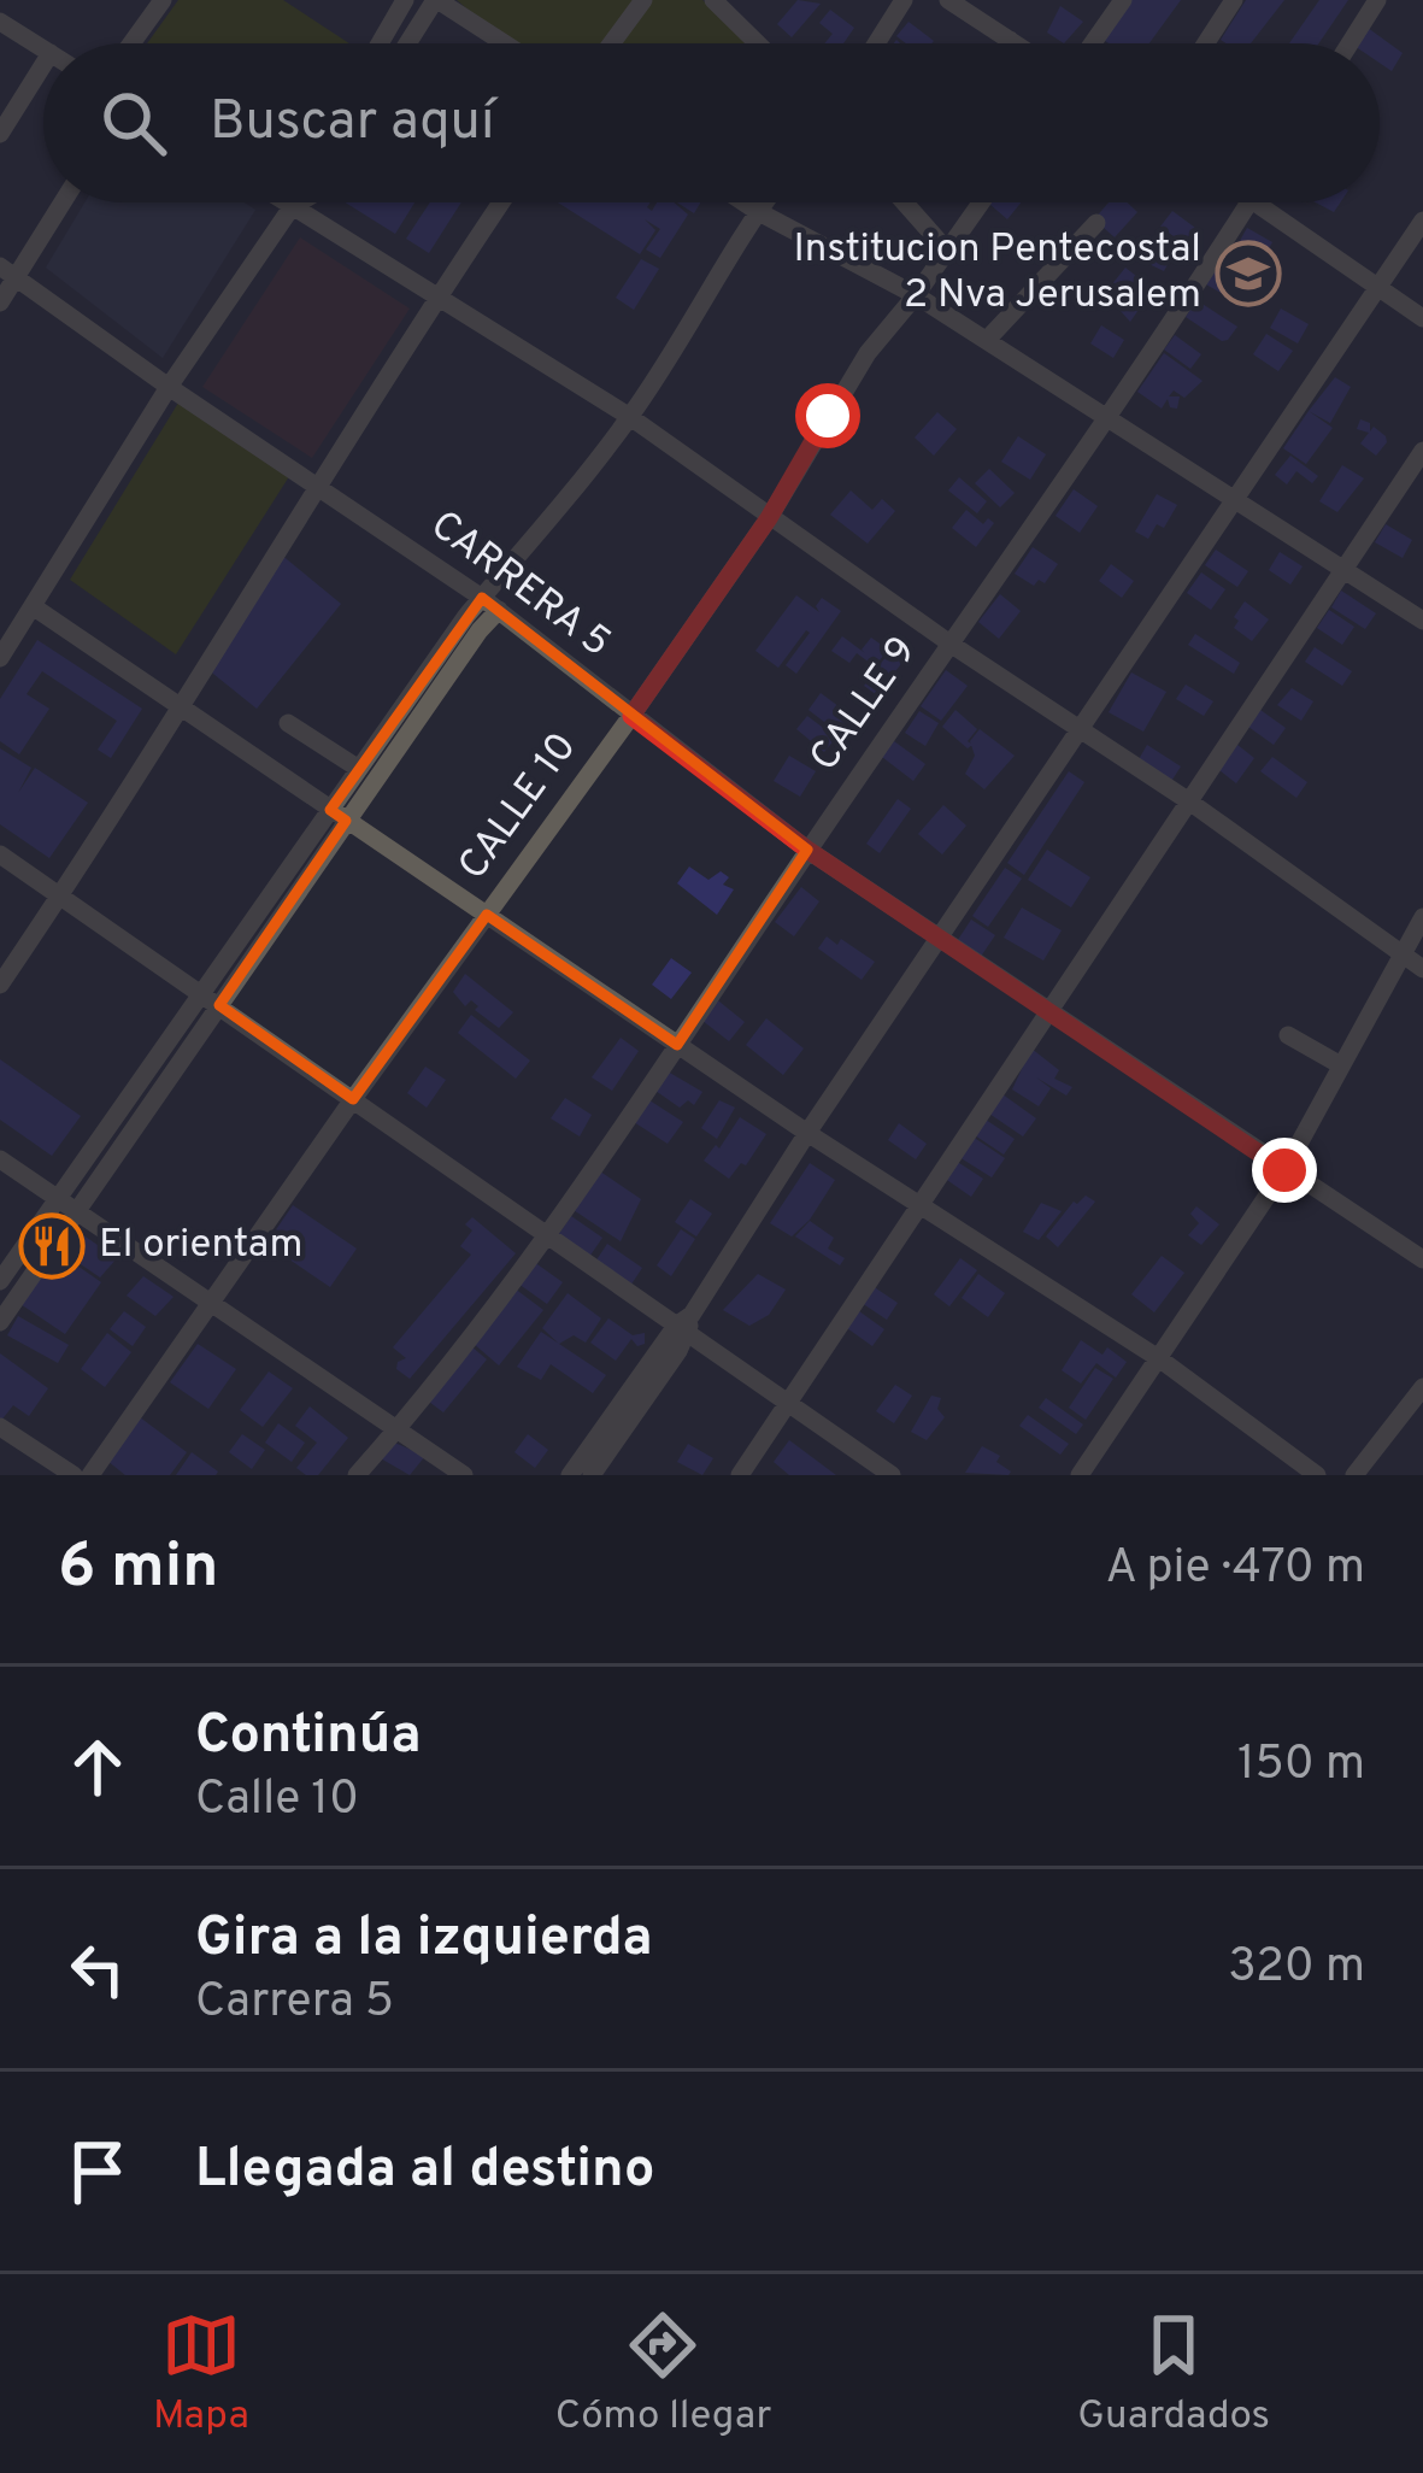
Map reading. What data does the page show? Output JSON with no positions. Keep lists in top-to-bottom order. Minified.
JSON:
{"streets":{"street":["CARRERA 5","CALLE 9","CALLE 10"]},"crossings":[["CARRERA 5","CALLE 9"],["CARRERA 5","CALLE 10"]],"places":{"school or university":["Institucion Pentecostal 2 Nva Jerusalem"],"restaurant":["El orientam"]},"page":{"search":"Buscar aquí","heading":["6 min","A pie · 470 m"],"list":[["Continúa","Calle 10","150 m"],["Gira a la izquierda","Carrera 5","320 m"],"Llegada al destino"],"nav":["Mapa","Cómo llegar","Guardados"]}}
